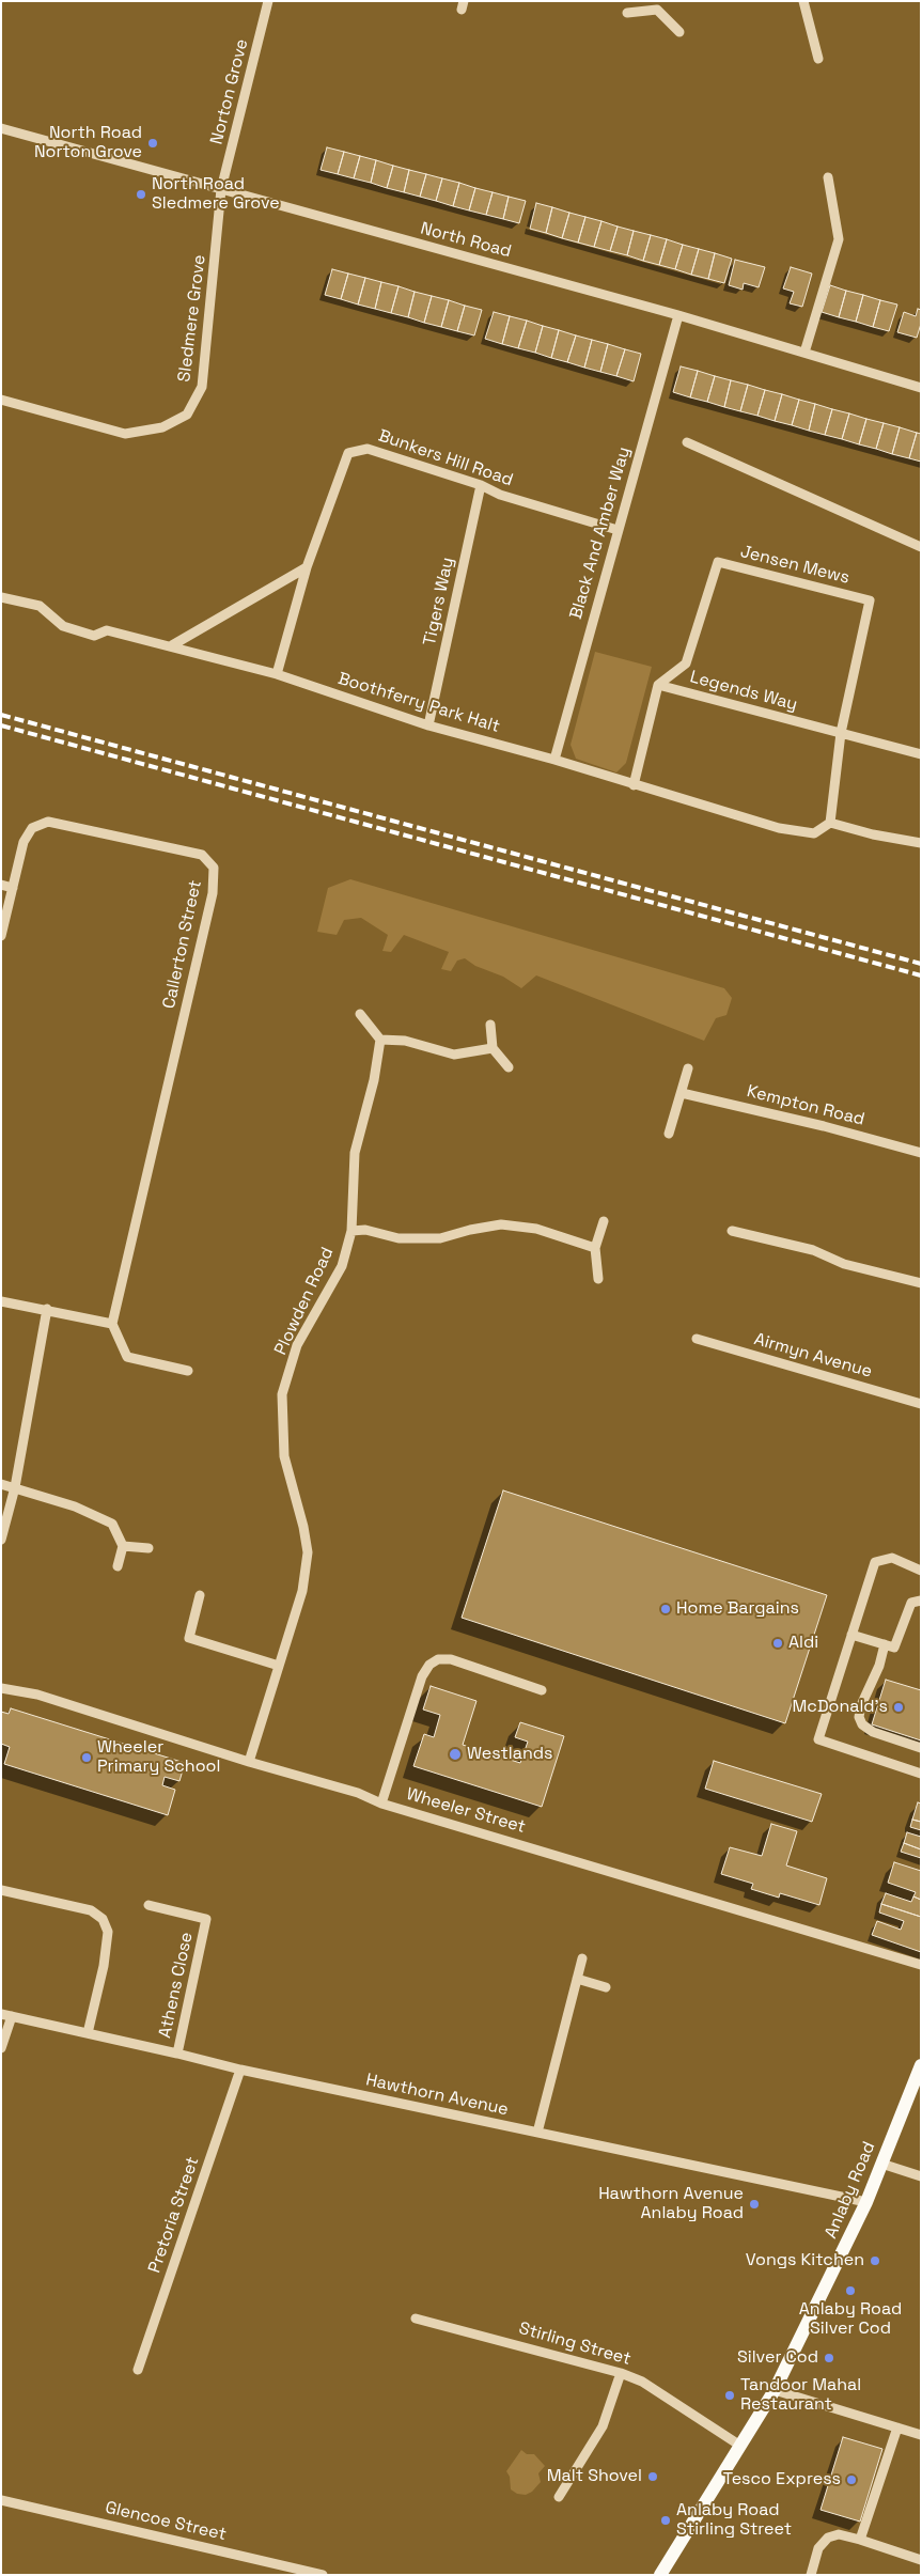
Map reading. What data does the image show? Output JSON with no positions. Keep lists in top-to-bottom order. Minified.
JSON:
{"streets":{"main road":["Anlaby Road"],"street":["Norton Grove","North Road","Sledmere Grove","Bunkers Hill Road","Black And Amber Way","Jensen Mews","Tigers Way","Legends Way","Boothferry Park Halt","Callerton Street","Kempton Road","Plowden Road","Airmyn Avenue","Wheeler Street","Athens Close","Hawthorn Avenue","Pretoria Street","Stirling Street","Glencoe Street"]},"crossings":[["Norton Grove","North Road"],["Norton Grove","Sledmere Grove"],["North Road","Sledmere Grove"],["North Road","Black And Amber Way"],["Bunkers Hill Road","Black And Amber Way"],["Bunkers Hill Road","Tigers Way"],["Bunkers Hill Road","Boothferry Park Halt"],["Black And Amber Way","Boothferry Park Halt"],["Jensen Mews","Legends Way"],["Tigers Way","Boothferry Park Halt"],["Plowden Road","Wheeler Street"],["Athens Close","Hawthorn Avenue"],["Hawthorn Avenue","Anlaby Road"],["Hawthorn Avenue","Pretoria Street"],["Anlaby Road","Stirling Street"]],"places":["North Road Norton Grove","North Road Sledmere Grove","Home Bargains","Aldi","McDonald's","Westlands","Wheeler Primary School","Hawthorn Avenue Anlaby Road","Vongs Kitchen","Anlaby Road Silver Cod","Silver Cod","Tandoor Mahal Restaurant","Malt Shovel","Tesco Express","Anlaby Road Stirling Street"]}
